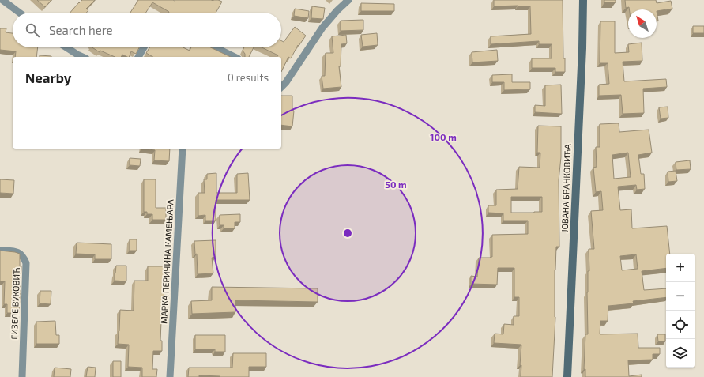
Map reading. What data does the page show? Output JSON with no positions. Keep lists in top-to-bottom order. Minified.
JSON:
{"streets":{"main road":["ЈОВАНА БРАНКОВИЋА"],"street":["МАРКА ПЕРИЧИНА КАМЕЊАРА","ГИЗЕЛЕ ВУКОВИЋ"]},"north":"top left","page":{"search":"Search here","heading":["Nearby","0 results"],"map_buttons":["+","−"]},"rings":["100 m","50 m"]}
